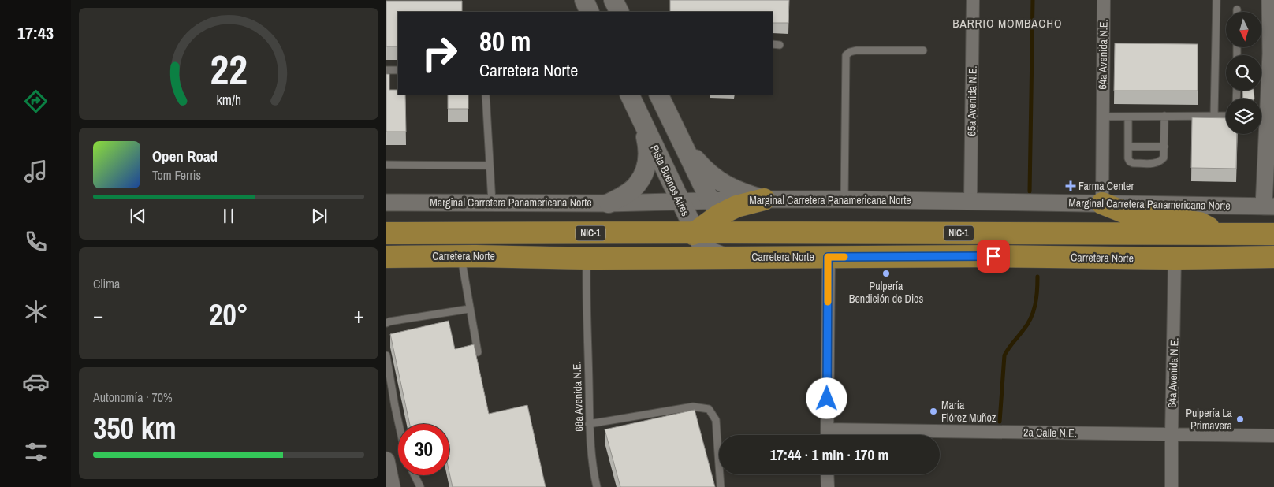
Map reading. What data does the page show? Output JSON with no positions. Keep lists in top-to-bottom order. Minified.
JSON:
{"streets":{"highway":["NIC-1","Carretera Norte"],"main road":["Pista Buenos Aires"],"street":["64a Avenida N.E.","65a Avenida N.E.","Marginal Carretera Panamericana Norte","2a Calle N.E."],"lane":["68a Avenida N.E."]},"crossings":[["64a Avenida N.E.","Marginal Carretera Panamericana Norte"],["64a Avenida N.E.","Carretera Norte"],["64a Avenida N.E.","2a Calle N.E."],["65a Avenida N.E.","Marginal Carretera Panamericana Norte"],["Pista Buenos Aires","Marginal Carretera Panamericana Norte"],["Pista Buenos Aires","Carretera Norte"],["Carretera Norte","68a Avenida N.E."]],"districts":["BARRIO MOMBACHO"],"places":{"health":["Farma Center"],"other":["Pulpería Bendición de Dios","María Flórez Muñoz","Pulpería La Primavera"]},"north":"bottom","page":{"tabs":"17:43","turn":["80 m","Carretera Norte"],"song":["Open Road","Tom Ferris"],"tile":["Clima",["Autonomía · 70%","350 km"]],"heat":["−","20°","+"],"limit":"30","trip":"17:44 · 1 min · 170 m","gauge":["22","km/h"]}}
